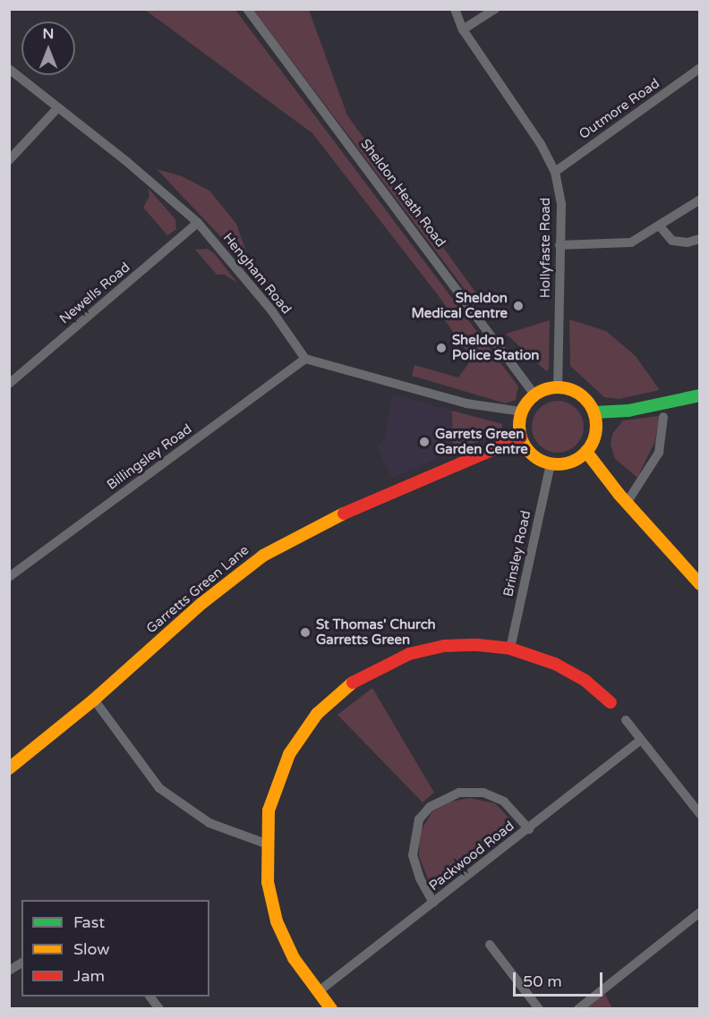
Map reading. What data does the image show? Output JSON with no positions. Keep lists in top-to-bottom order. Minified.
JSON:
{"streets":{"street":["Outmore Road","Sheldon Heath Road","Hollyfaste Road","Hengham Road","Newells Road","Billingsley Road","Brinsley Road","Garretts Green Lane","Packwood Road"]},"crossings":[["Outmore Road","Hollyfaste Road"],["Sheldon Heath Road","Hollyfaste Road"],["Sheldon Heath Road","Brinsley Road"],["Sheldon Heath Road","Garretts Green Lane"],["Hollyfaste Road","Brinsley Road"],["Hollyfaste Road","Garretts Green Lane"],["Hengham Road","Newells Road"],["Hengham Road","Billingsley Road"],["Brinsley Road","Garretts Green Lane"]],"places":["Sheldon Medical Centre","Sheldon Police Station","Garrets Green Garden Centre","St Thomas' Church Garretts Green"],"legend":["Fast","Slow","Jam"],"scale_bar":"50 m","north":"top"}
